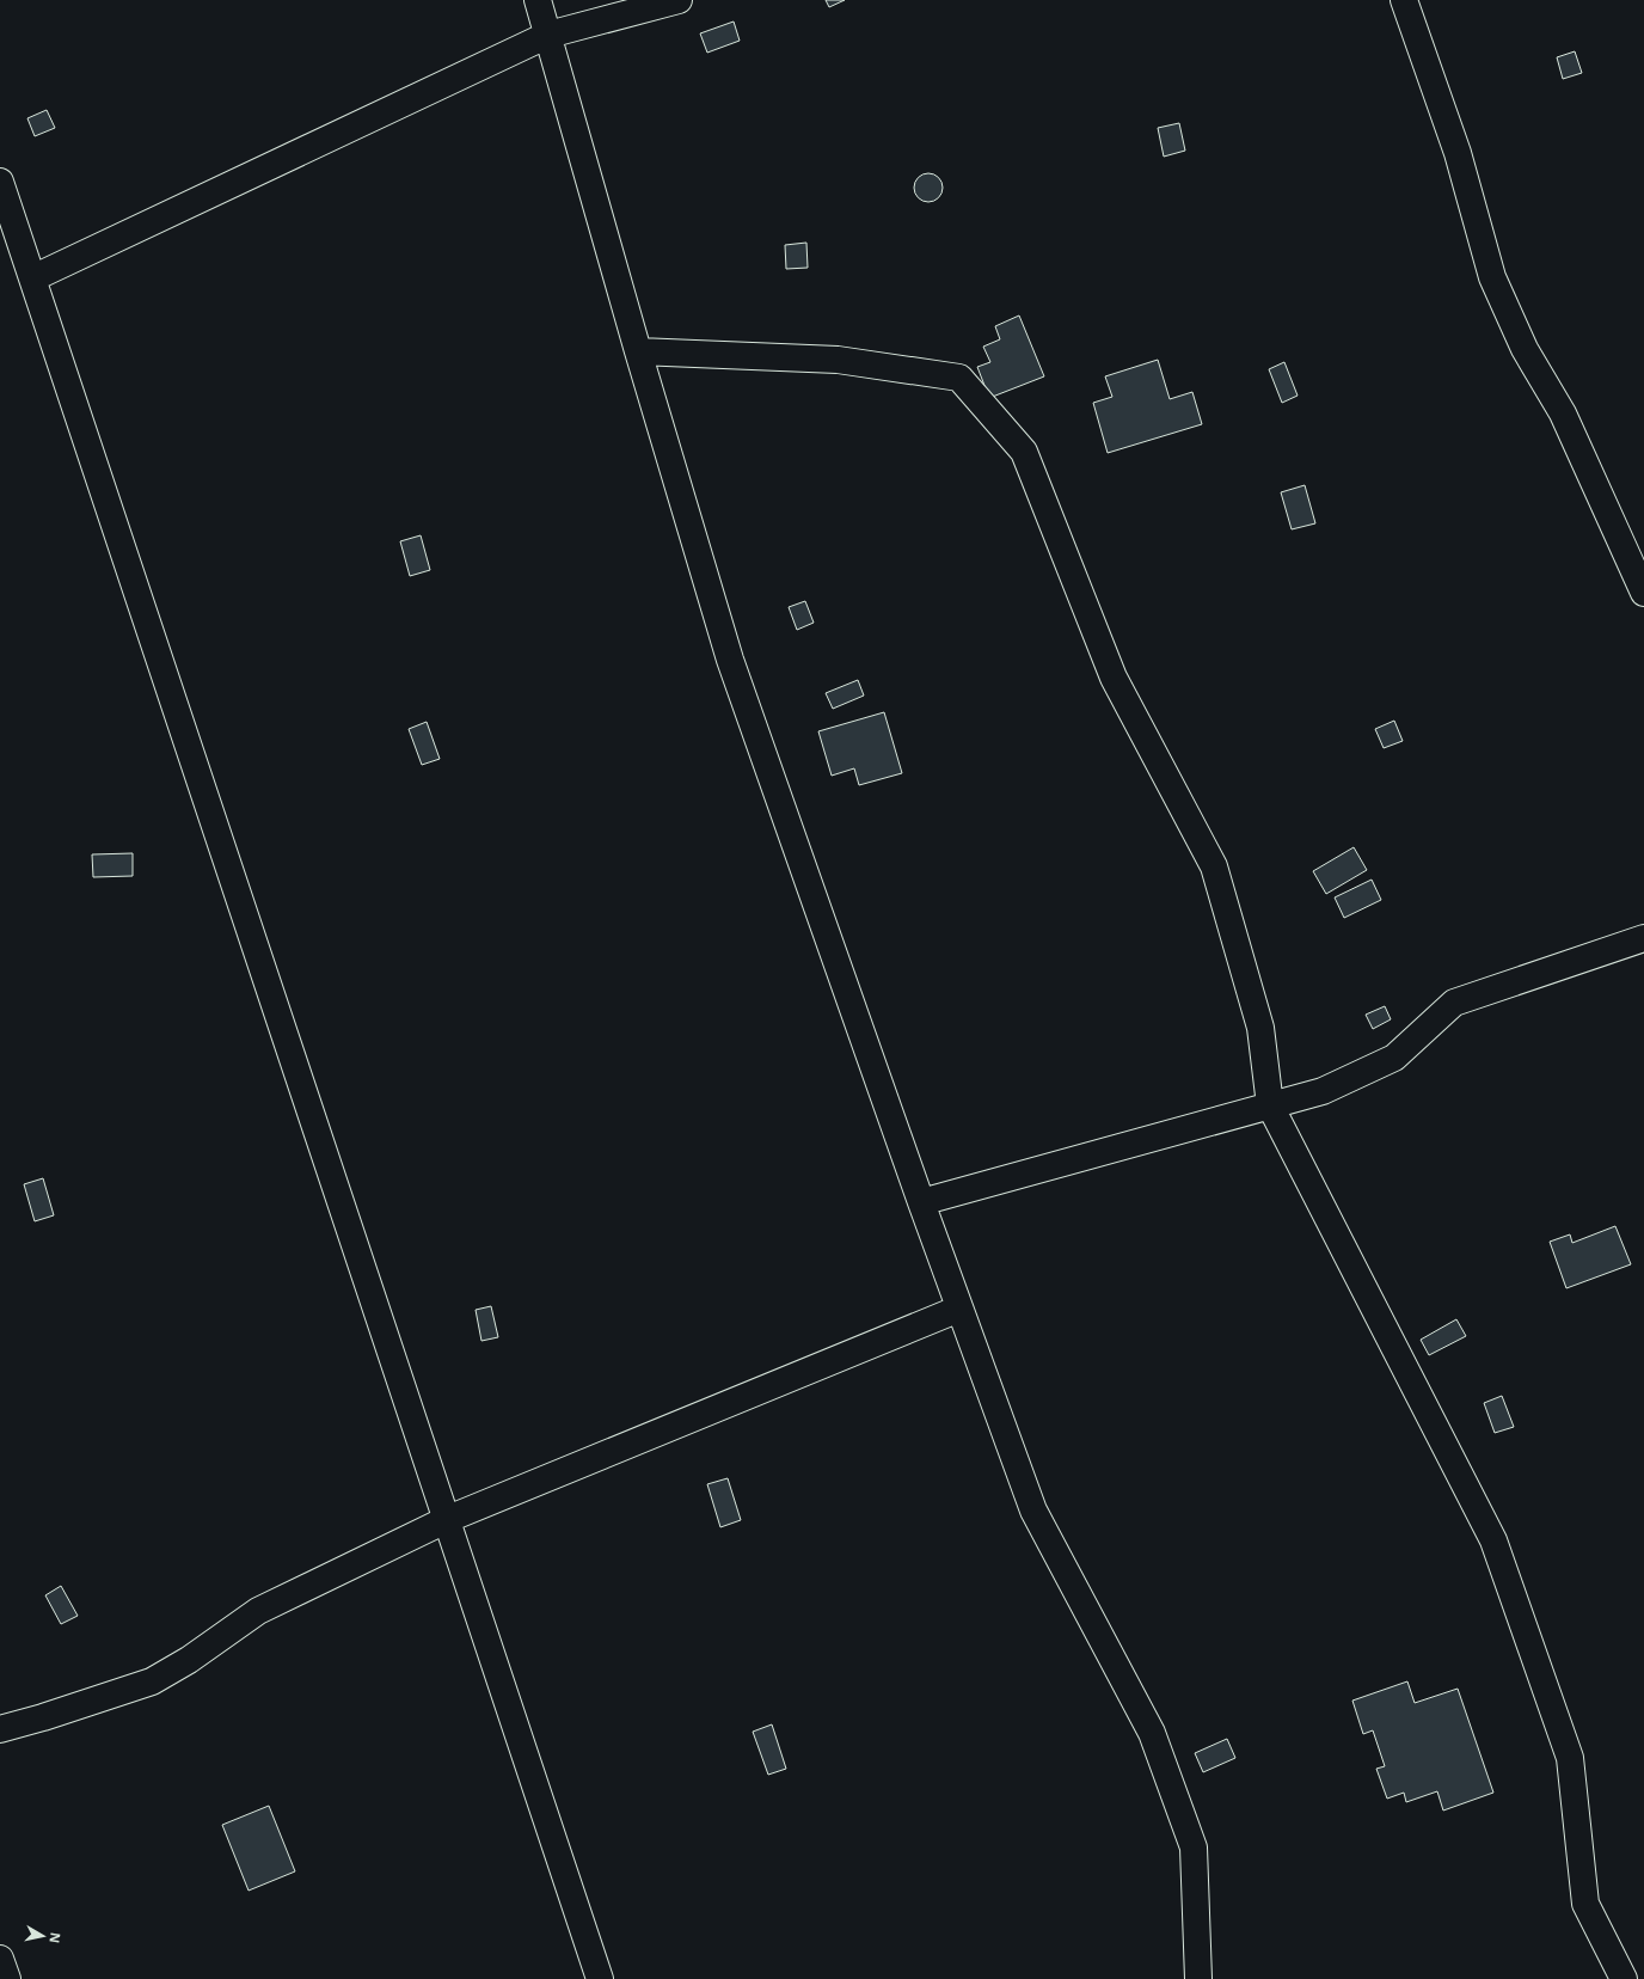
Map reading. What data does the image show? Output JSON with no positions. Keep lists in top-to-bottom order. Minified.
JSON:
{"north":"right"}
